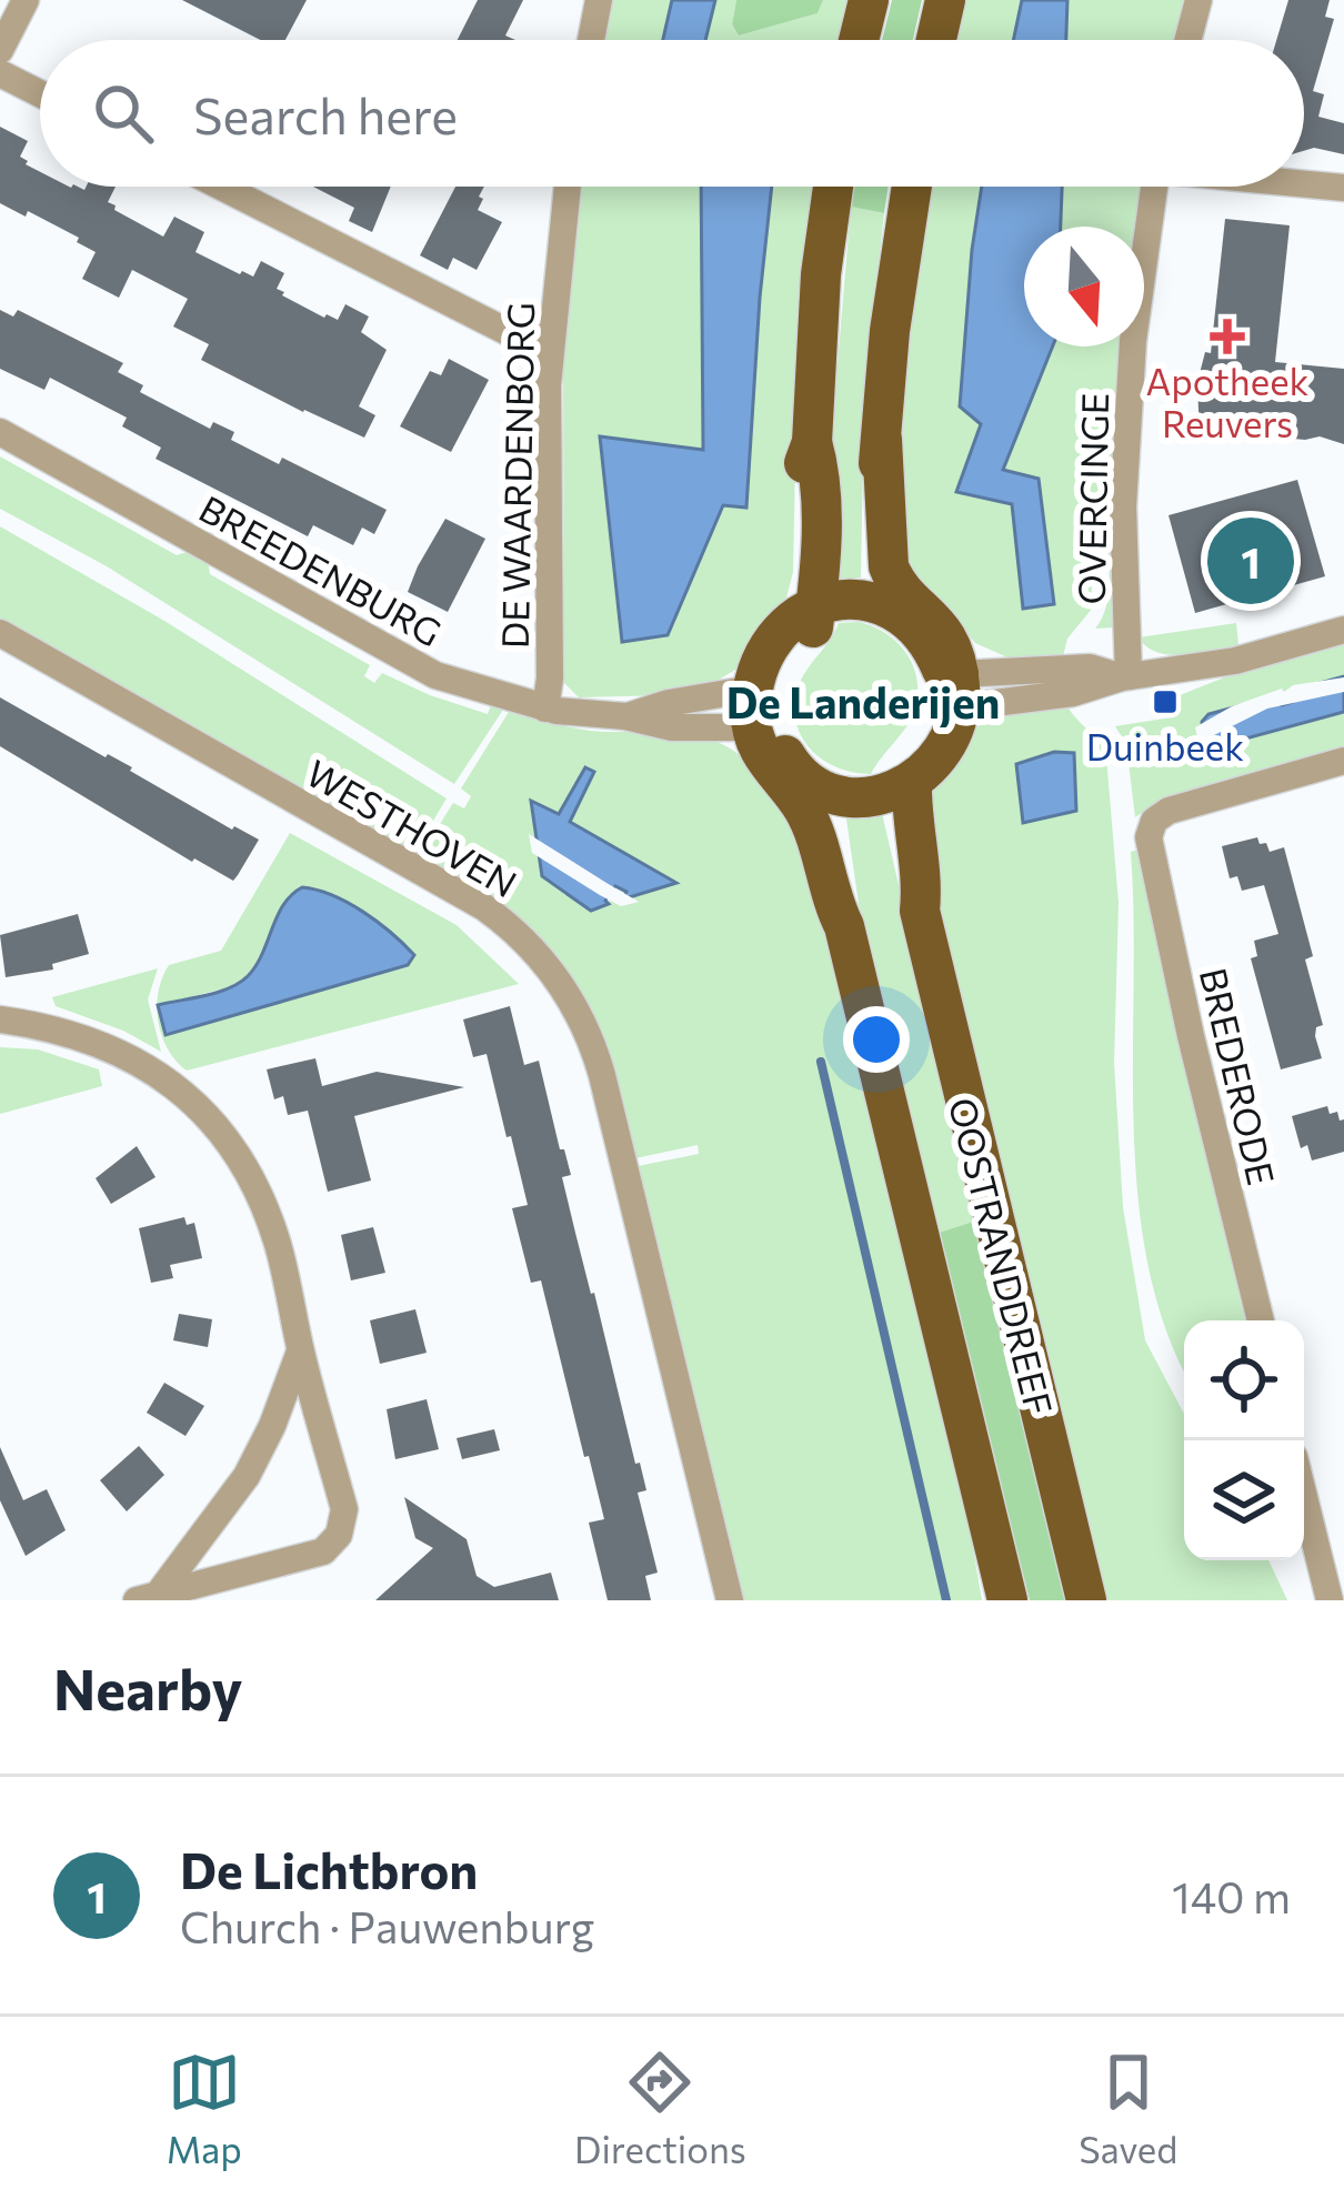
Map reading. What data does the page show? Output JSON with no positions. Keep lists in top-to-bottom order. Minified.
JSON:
{"streets":{"main road":["OOSTRANDDREEF"],"street":["DE WAARDENBORG","OVERCINGE","BREEDENBURG","WESTHOVEN","BREDERODE"]},"crossings":[["DE WAARDENBORG","BREEDENBURG"]],"districts":["De Landerijen"],"places":{"health":["Apotheek Reuvers"],"transit":["Duinbeek"]},"north":"bottom","page":{"search":"Search here","pins":"1","heading":"Nearby","list":[{"mark":"1","name":"De Lichtbron","note":"Church · Pauwenburg","value":"140 m"}],"nav":["Map","Directions","Saved"]}}
